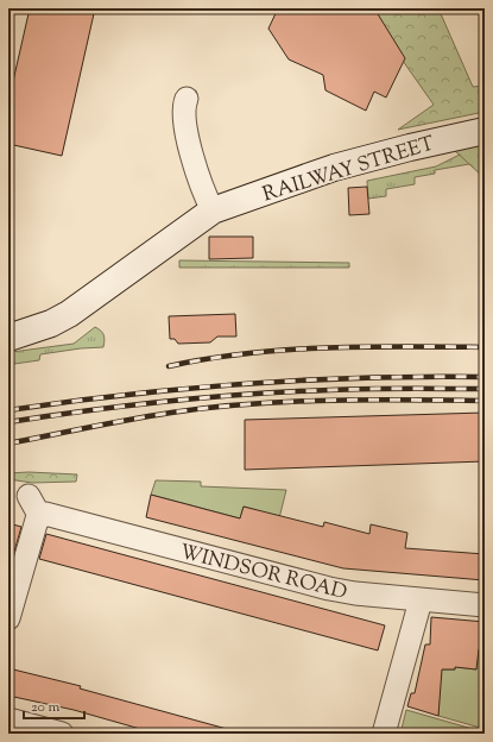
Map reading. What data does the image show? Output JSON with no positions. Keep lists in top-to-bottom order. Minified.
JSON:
{"streets":{"street":["RAILWAY STREET","WINDSOR ROAD"]},"scale_bar":"20 m"}
